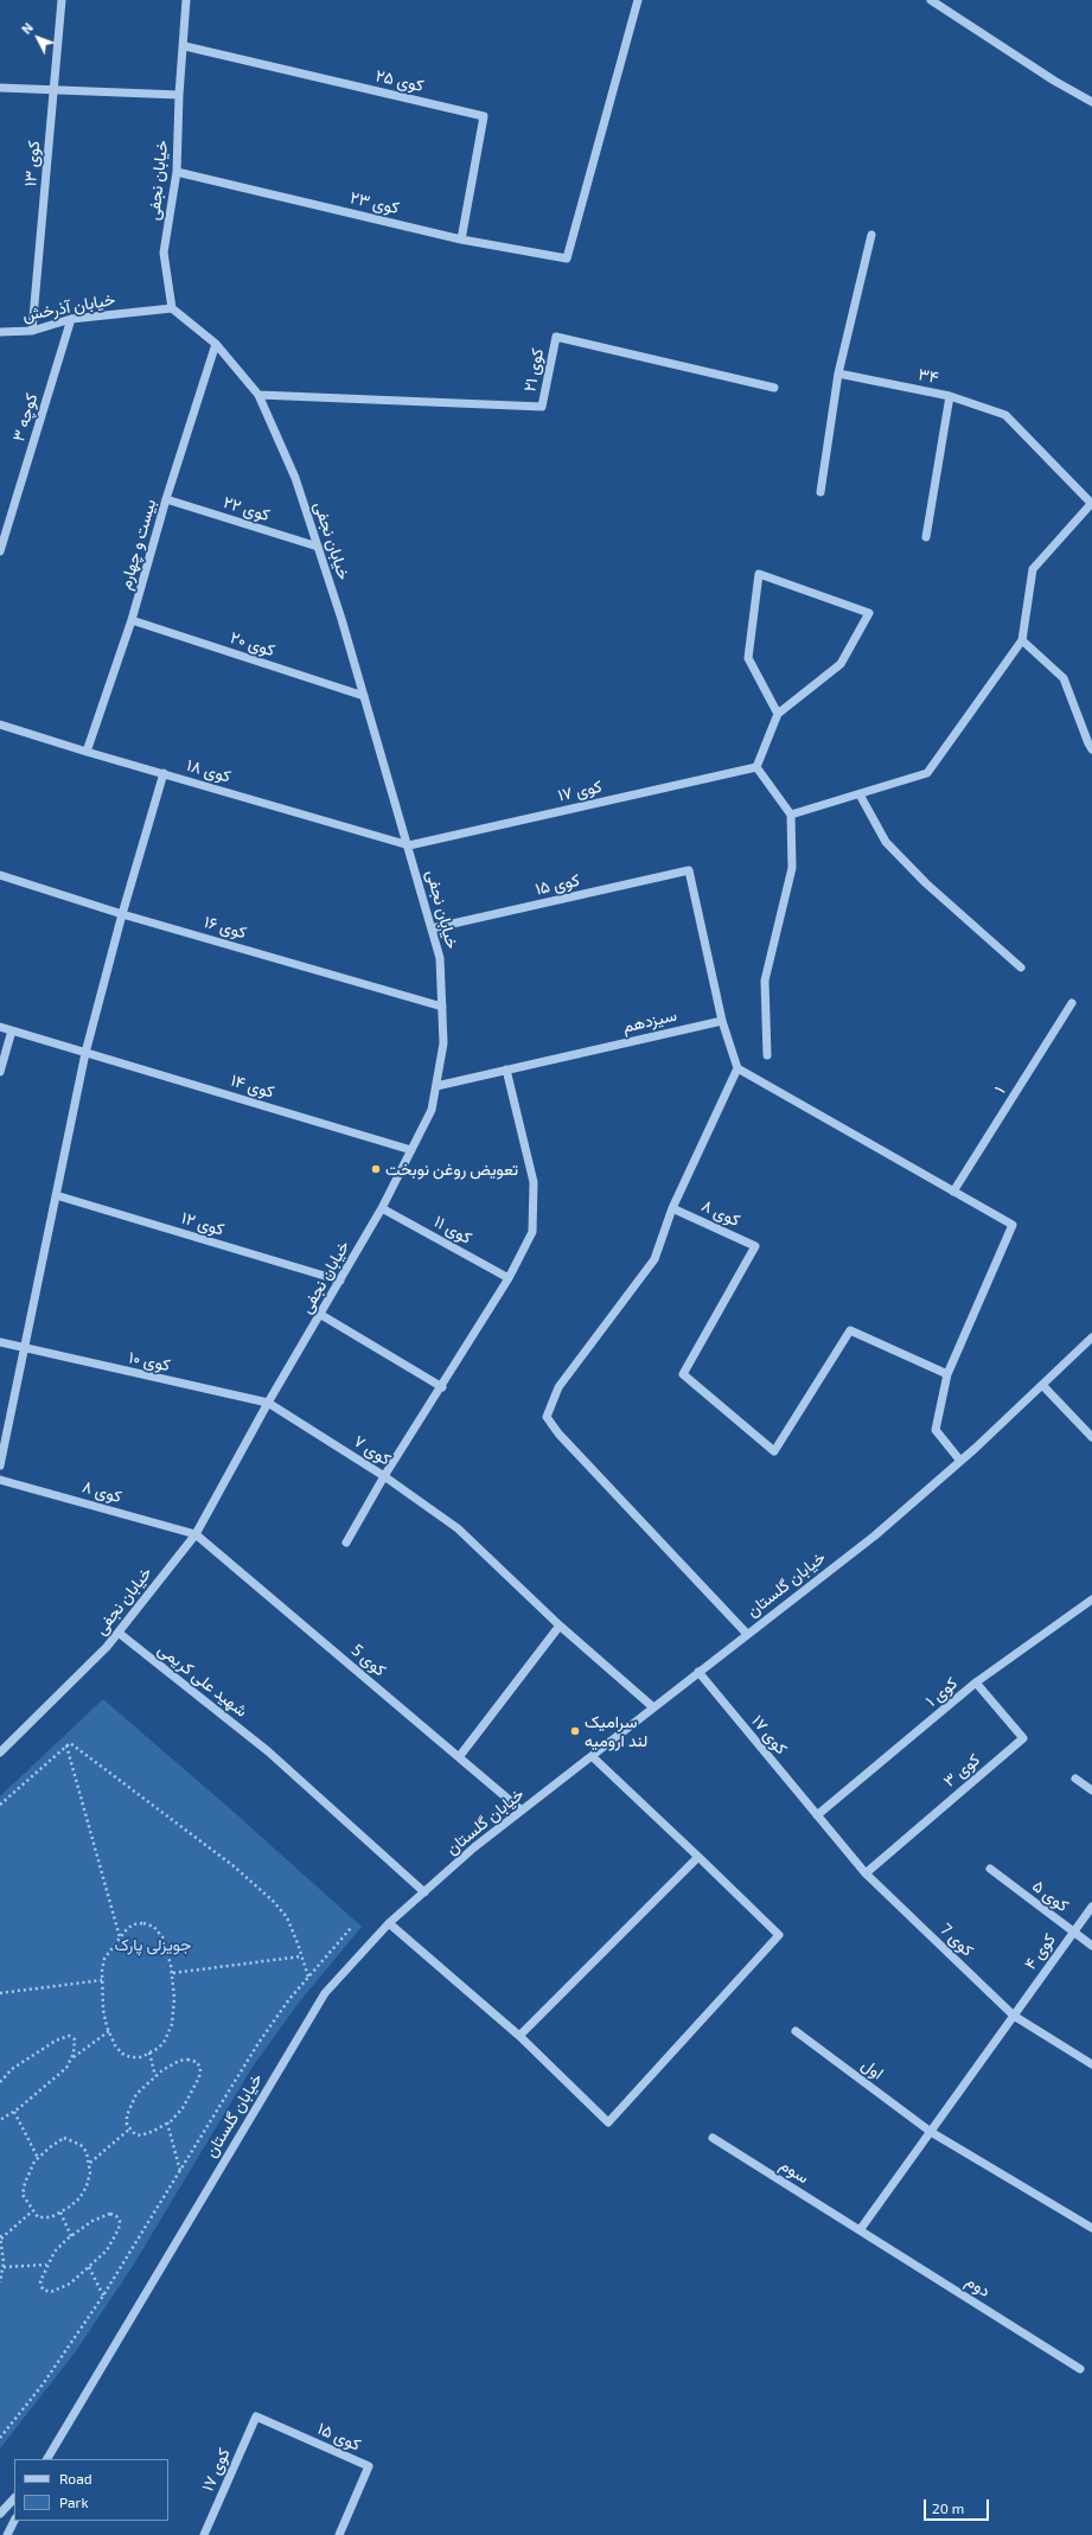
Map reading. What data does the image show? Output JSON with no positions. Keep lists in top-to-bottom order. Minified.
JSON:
{"streets":{"street":["کوی ۲۵","کوی ۱۳","خیابان نجفی","کوی ۲۳","خیابان آذرخش","کوی ۲۱","۳۴","کوچه ۳","کوی ۲۲","بیست و چهارم","کوی ۲۰","کوی ۱۸","کوی ۱۷","کوی ۱۵","کوی ۱۶","سیزدهم","کوی ۱۴","۱","کوی ۸","کوی ۱۲","کوی ۱۱","کوی ۱۰","کوی ۷","خیابان گلستان","کوی 5","شهید علی کریمی","کوی ۱","کوی ۳","کوی ۵","کوی 7","کوی ۴","اول","سوم","دوم"]},"crossings":[["کوی ۲۵","خیابان نجفی"],["کوی ۲۵","کوی ۲۳"],["کوی ۱۳","خیابان آذرخش"],["خیابان نجفی","کوی ۲۳"],["خیابان نجفی","خیابان آذرخش"],["خیابان نجفی","کوی ۲۱"],["خیابان نجفی","کوی ۲۲"],["خیابان نجفی","بیست و چهارم"],["خیابان نجفی","کوی ۲۰"],["خیابان نجفی","کوی ۱۸"],["خیابان نجفی","کوی ۱۷"],["خیابان نجفی","کوی ۱۵"],["خیابان نجفی","کوی ۱۶"],["خیابان نجفی","سیزدهم"],["خیابان نجفی","کوی ۱۴"],["خیابان نجفی","کوی ۸"],["خیابان نجفی","کوی ۱۲"],["خیابان نجفی","کوی ۱۱"],["خیابان نجفی","کوی ۱۰"],["خیابان نجفی","کوی ۷"],["خیابان نجفی","کوی 5"],["خیابان نجفی","شهید علی کریمی"],["خیابان آذرخش","کوچه ۳"],["کوی ۲۲","بیست و چهارم"],["بیست و چهارم","کوی ۲۰"],["بیست و چهارم","کوی ۱۸"],["کوی ۱۸","کوی ۱۷"],["کوی ۱۷","کوی ۱۵"],["کوی ۱۷","خیابان گلستان"],["کوی ۱۷","کوی ۱"],["کوی ۱۷","کوی 7"],["کوی ۱۵","سیزدهم"],["کوی ۸","کوی 5"],["کوی ۱۰","کوی ۷"],["کوی ۷","خیابان گلستان"],["خیابان گلستان","کوی 5"],["خیابان گلستان","شهید علی کریمی"],["کوی ۱","کوی ۳"],["کوی ۱","کوی 7"],["کوی ۳","کوی 7"],["کوی ۵","کوی ۴"],["کوی 7","کوی ۴"],["کوی ۴","اول"],["کوی ۴","سوم"],["کوی ۴","دوم"],["سوم","دوم"]],"parks":["جویزلی پارک"],"places":["تعویض روغن نوبخت","سرامیک لند ارومیه"],"legend":["Road","Park"],"scale_bar":"20 m","north":"top left"}
